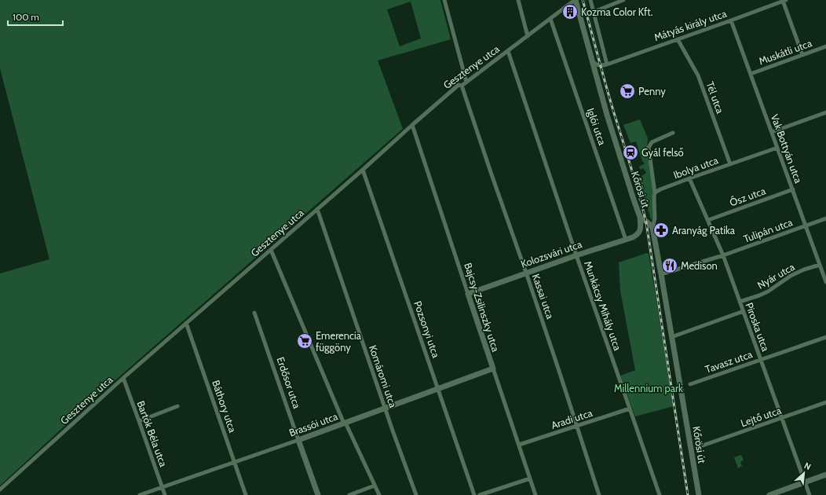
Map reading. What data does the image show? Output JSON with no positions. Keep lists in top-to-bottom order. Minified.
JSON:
{"streets":{"street":["Mátyás király utca","Muskátli utca","Gesztenye utca","Tél utca","Iglói utca","Vak Bottyán utca","Ibolya utca","Kőrösi út","Ősz utca","Tulipán utca","Kolozsvári utca","Nyár utca","Kassai utca","Munkácsy Mihály utca","Bajcsy-Zsilinszky utca","Piroska utca","Pozsonyi utca","Tavasz utca","Komáromi utca","Erdősor utca","Báthory utca","Lejtő utca","Aradi utca","Brassói utca","Bartók Béla utca"]},"crossings":[["Mátyás király utca","Tél utca"],["Mátyás király utca","Vak Bottyán utca"],["Muskátli utca","Vak Bottyán utca"],["Gesztenye utca","Iglói utca"],["Gesztenye utca","Kőrösi út"],["Gesztenye utca","Kassai utca"],["Gesztenye utca","Munkácsy Mihály utca"],["Gesztenye utca","Bajcsy-Zsilinszky utca"],["Gesztenye utca","Pozsonyi utca"],["Gesztenye utca","Komáromi utca"],["Gesztenye utca","Báthory utca"],["Gesztenye utca","Bartók Béla utca"],["Tél utca","Ibolya utca"],["Iglói utca","Kolozsvári utca"],["Vak Bottyán utca","Ibolya utca"],["Vak Bottyán utca","Ősz utca"],["Vak Bottyán utca","Tulipán utca"],["Vak Bottyán utca","Nyár utca"],["Ibolya utca","Piroska utca"],["Kőrösi út","Tulipán utca"],["Kőrösi út","Kolozsvári utca"],["Ősz utca","Piroska utca"],["Tulipán utca","Piroska utca"],["Kolozsvári utca","Kassai utca"],["Kolozsvári utca","Munkácsy Mihály utca"],["Kolozsvári utca","Bajcsy-Zsilinszky utca"],["Nyár utca","Piroska utca"],["Kassai utca","Aradi utca"],["Munkácsy Mihály utca","Aradi utca"],["Bajcsy-Zsilinszky utca","Aradi utca"],["Bajcsy-Zsilinszky utca","Brassói utca"],["Piroska utca","Tavasz utca"],["Piroska utca","Lejtő utca"],["Pozsonyi utca","Brassói utca"],["Komáromi utca","Brassói utca"],["Erdősor utca","Brassói utca"],["Báthory utca","Brassói utca"],["Brassói utca","Bartók Béla utca"]],"parks":["Millennium park"],"places":{"building":["Kozma Color Kft."],"supermarket":["Penny","Emerencia függöny"],"station":["Gyál felső"],"pharmacy":["Aranyág Patika"],"restaurant":["Medison"]},"scale_bar":"100 m","north":"top right"}
